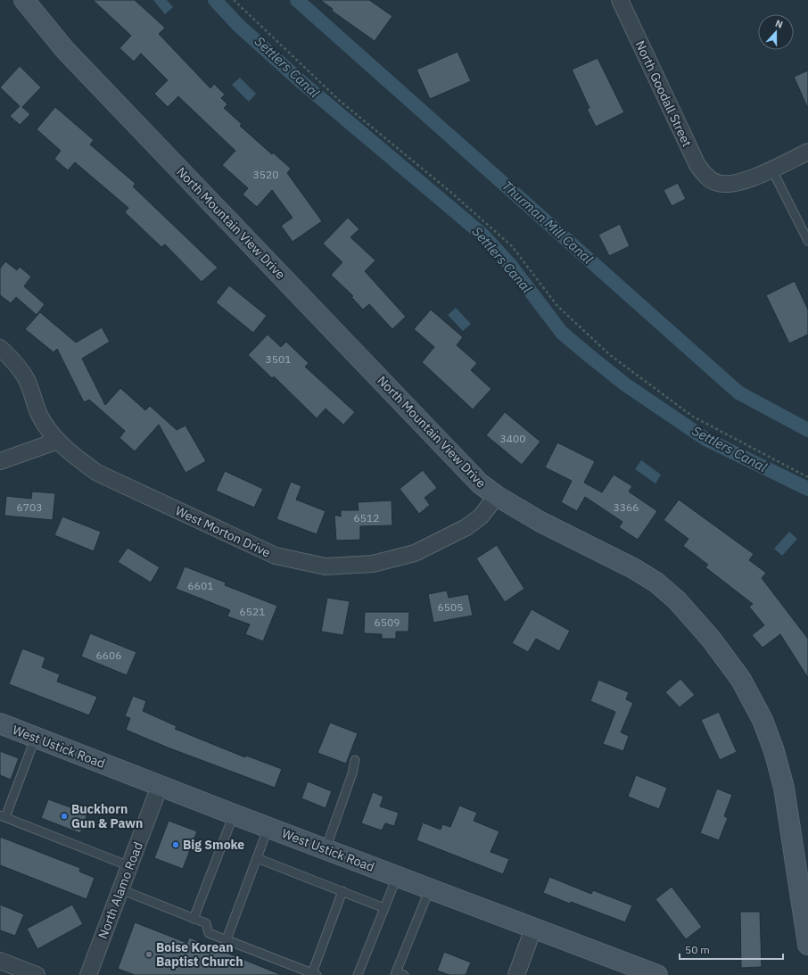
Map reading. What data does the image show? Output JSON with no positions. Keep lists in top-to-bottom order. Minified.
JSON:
{"streets":{"street":["North Goodall Street","North Mountain View Drive","West Morton Drive","West Ustick Road","North Alamo Road"]},"crossings":[["North Mountain View Drive","West Morton Drive"],["West Ustick Road","North Alamo Road"]],"water":["Settlers Canal","Thurman Mill Canal"],"places":["Buckhorn Gun & Pawn","Big Smoke","Boise Korean Baptist Church"],"house_numbers":["3520","3501","3400","6703","3366","6512","6601","6505","6521","6509","6606"],"scale_bar":"50 m","north":"top"}
